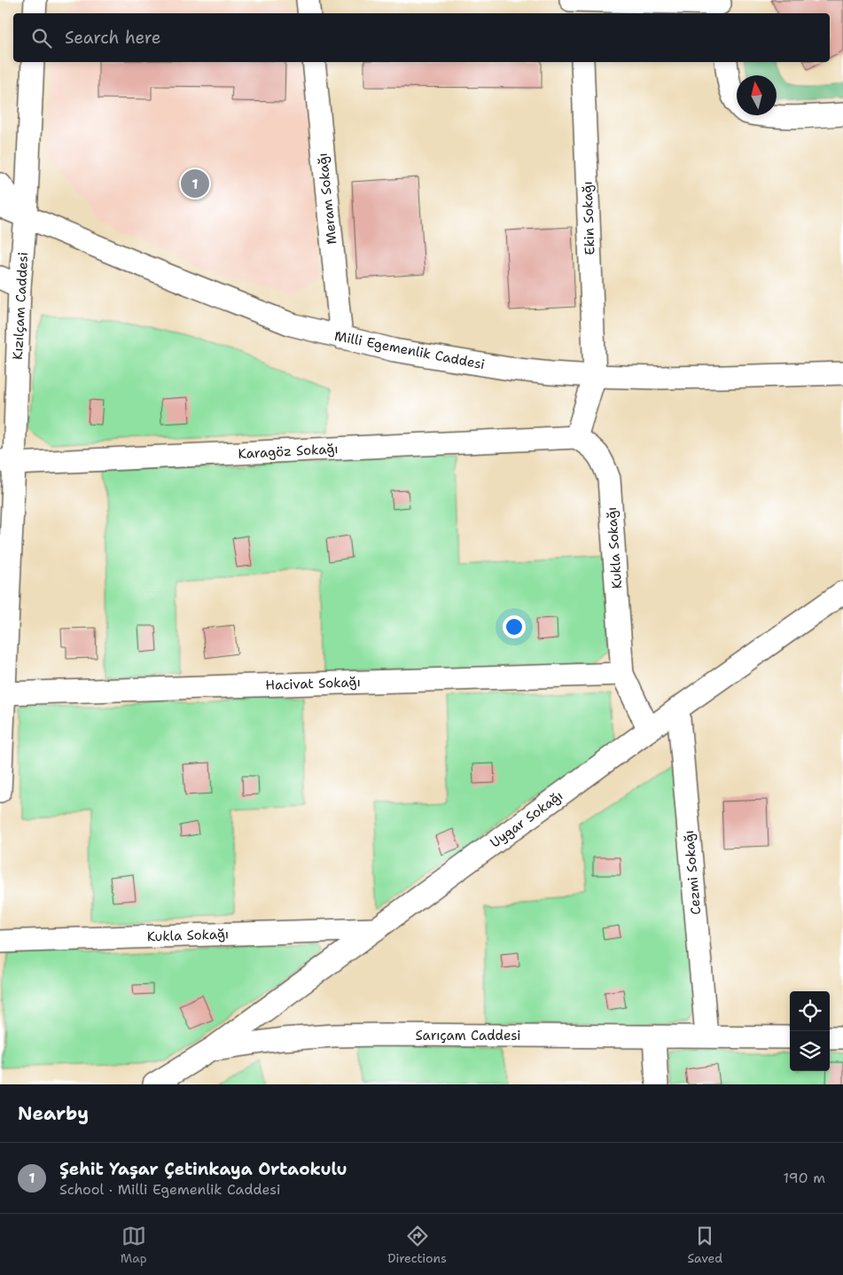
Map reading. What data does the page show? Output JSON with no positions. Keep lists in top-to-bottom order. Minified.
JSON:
{"streets":{"street":["Meram Sokağı","Ekin Sokağı","Kızılçam Caddesi","Milli Egemenlik Caddesi","Karagöz Sokağı","Kukla Sokağı","Hacivat Sokağı","Uygar Sokağı","Cezmi Sokağı","Sarıçam Caddesi"]},"crossings":[["Meram Sokağı","Milli Egemenlik Caddesi"],["Ekin Sokağı","Milli Egemenlik Caddesi"],["Kızılçam Caddesi","Milli Egemenlik Caddesi"],["Kızılçam Caddesi","Karagöz Sokağı"],["Kızılçam Caddesi","Hacivat Sokağı"],["Karagöz Sokağı","Kukla Sokağı"],["Kukla Sokağı","Hacivat Sokağı"],["Kukla Sokağı","Uygar Sokağı"],["Uygar Sokağı","Cezmi Sokağı"],["Uygar Sokağı","Sarıçam Caddesi"],["Cezmi Sokağı","Sarıçam Caddesi"]],"north":"top","page":{"search":"Search here","pins":"1","heading":"Nearby","list":[{"mark":"1","name":"Şehit Yaşar Çetinkaya Ortaokulu","note":"School · Milli Egemenlik Caddesi","value":"190 m"}],"nav":["Map","Directions","Saved"]}}
